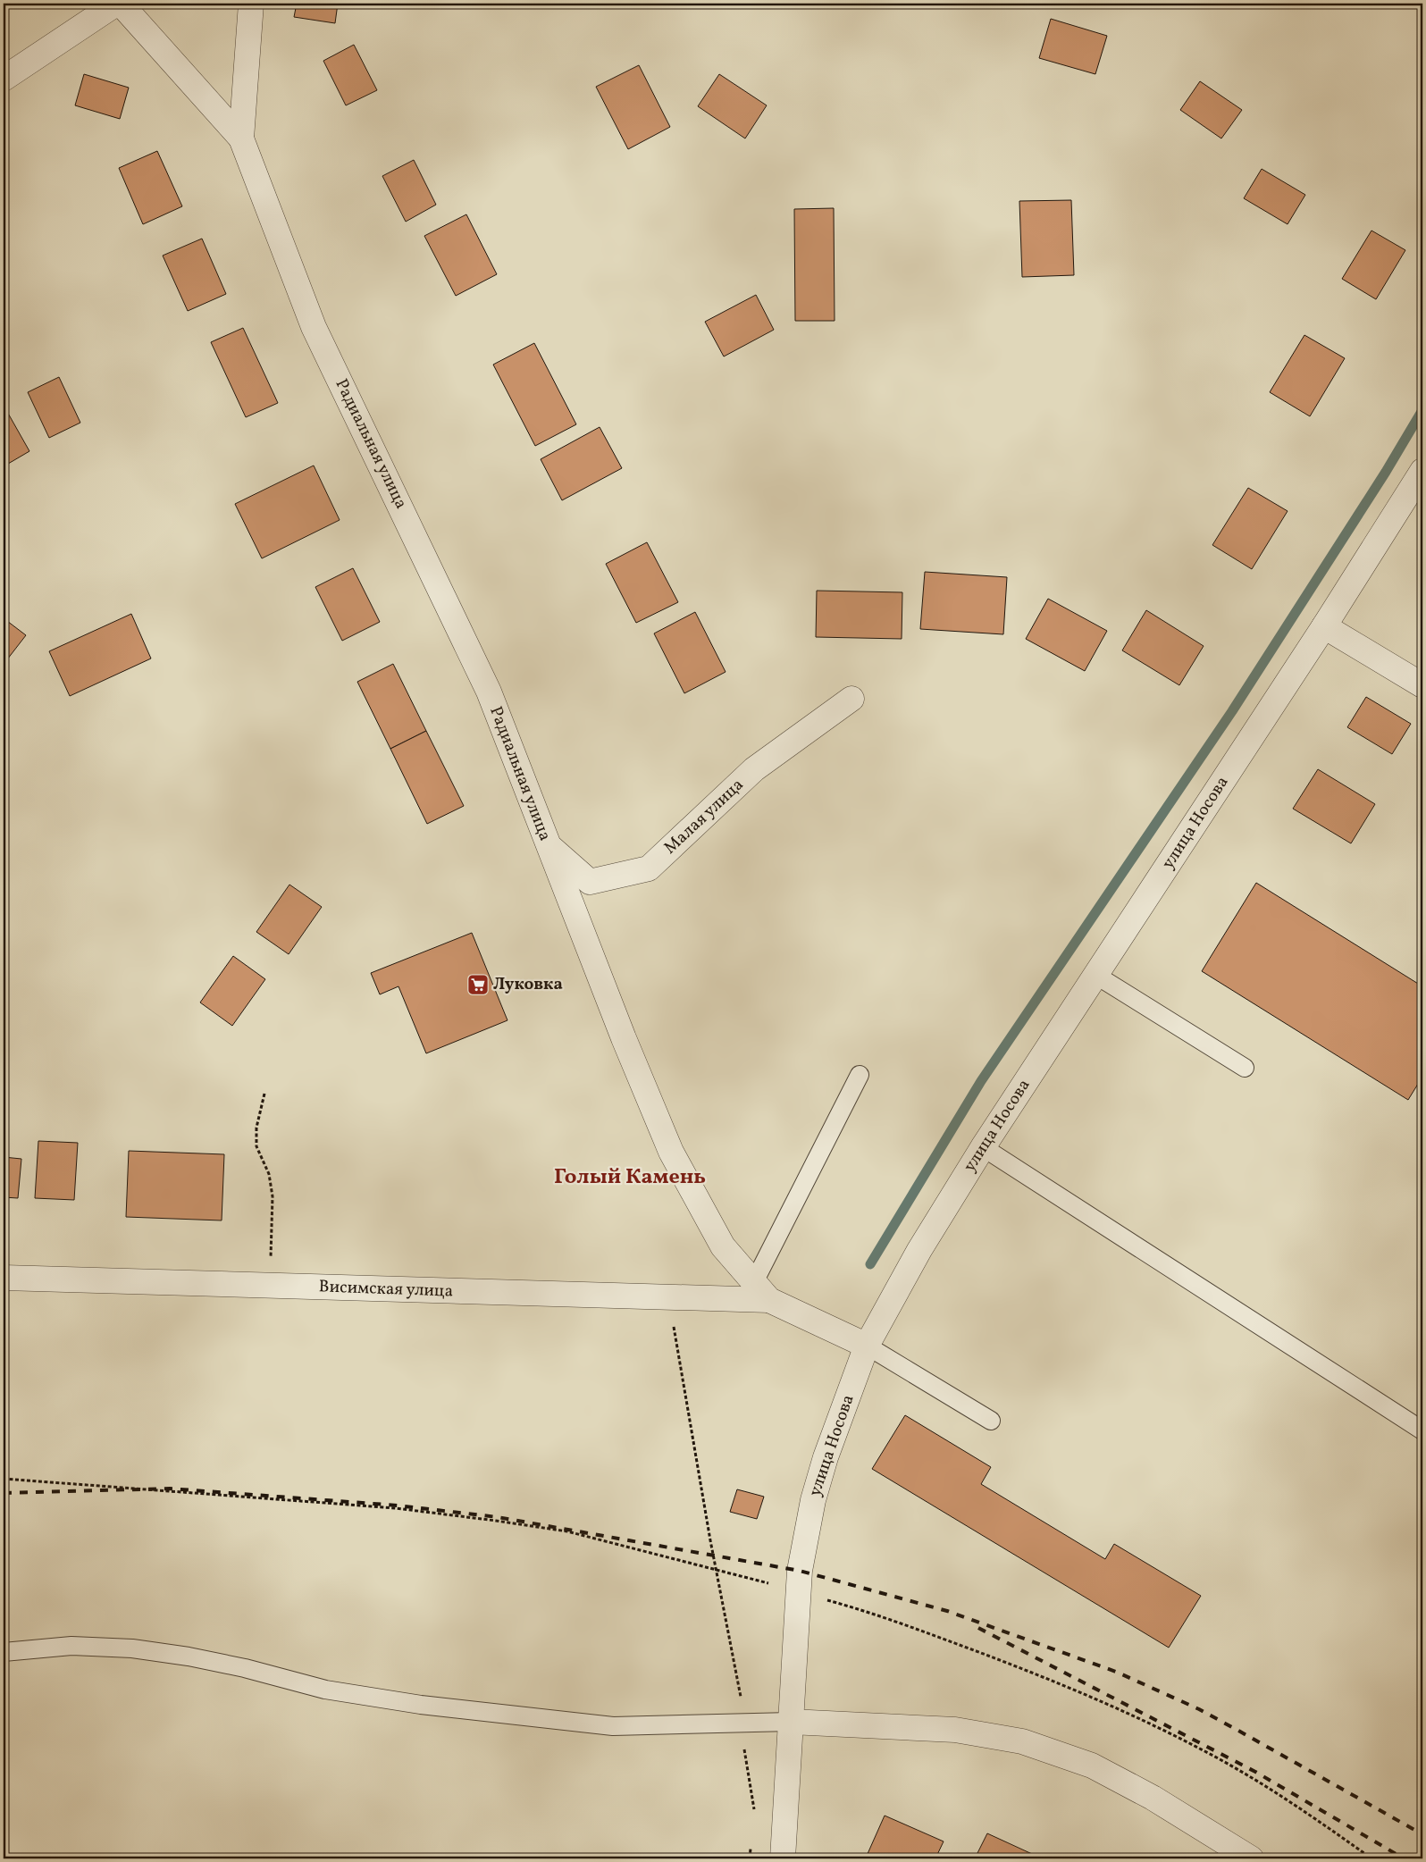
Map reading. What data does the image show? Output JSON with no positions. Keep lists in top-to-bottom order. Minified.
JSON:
{"streets":{"street":["Радиальная улица","Малая улица","улица Носова","Висимская улица"]},"crossings":[["Радиальная улица","Малая улица"],["Радиальная улица","улица Носова"],["Радиальная улица","Висимская улица"]],"districts":["Голый Камень"],"places":{"supermarket":["Луковка"]}}
